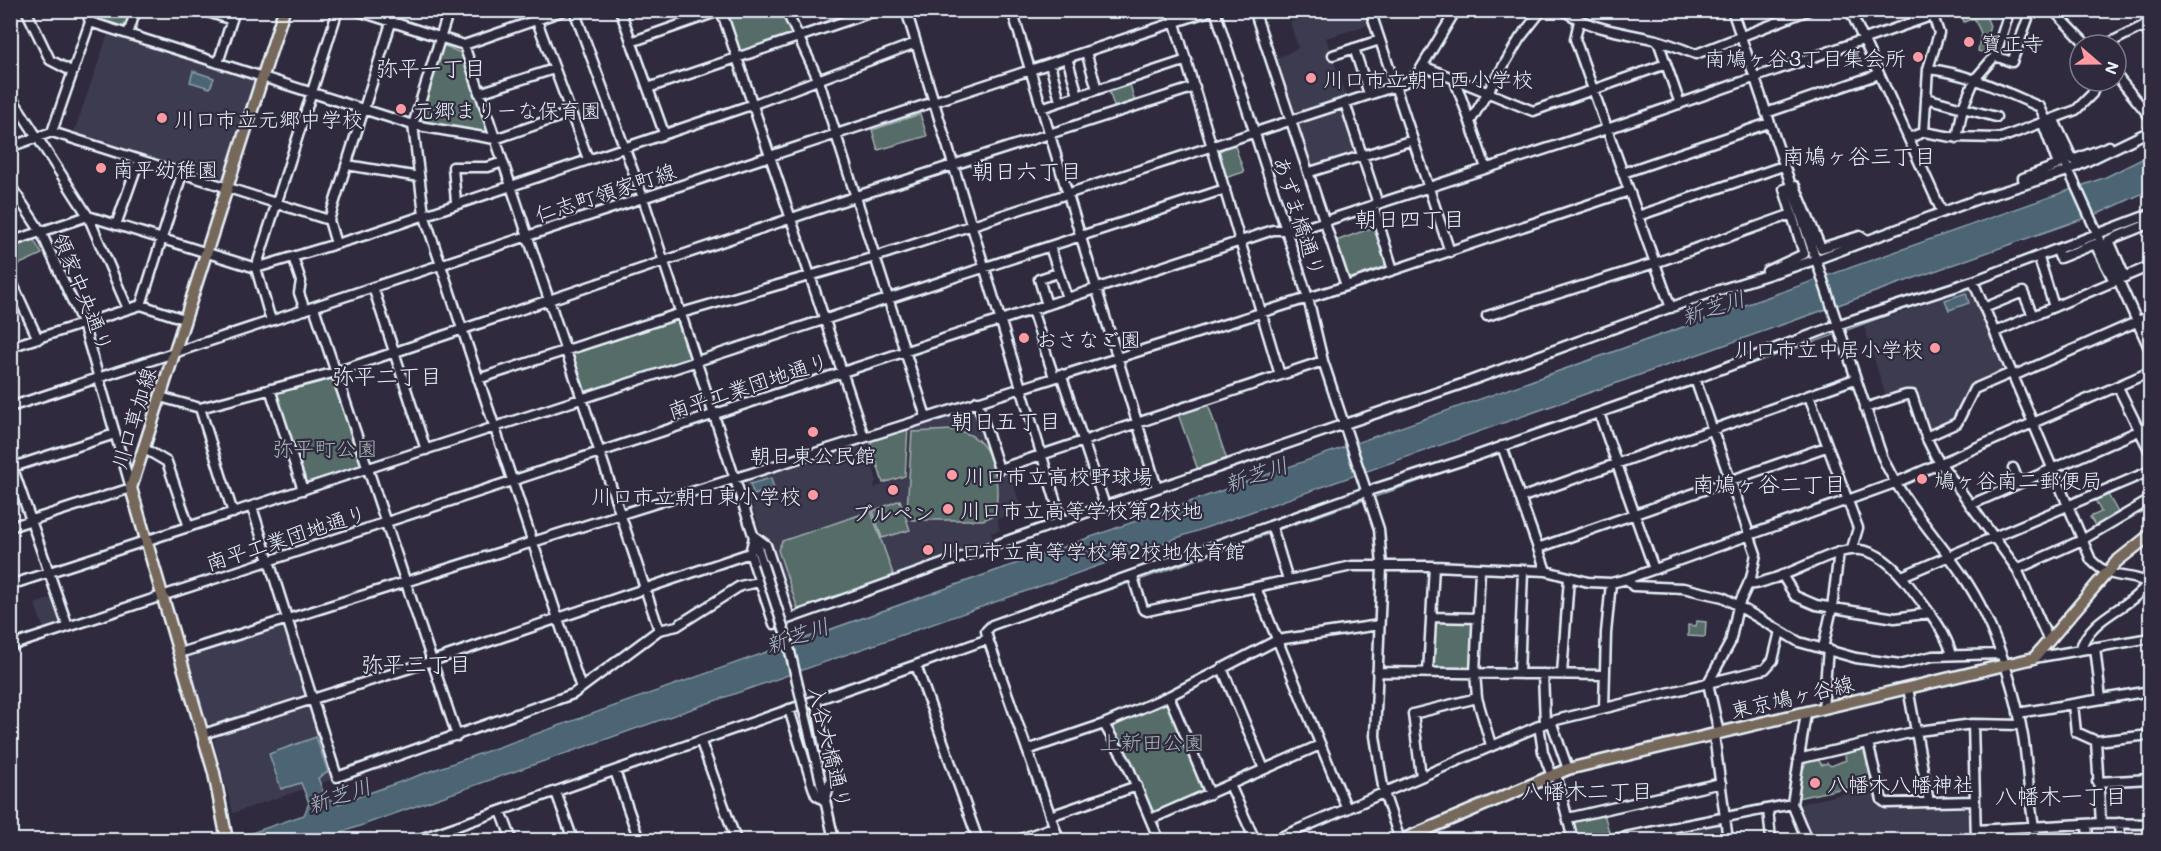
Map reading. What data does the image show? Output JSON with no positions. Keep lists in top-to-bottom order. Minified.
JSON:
{"streets":{"main road":["川口草加線","東京鳩ヶ谷線"],"street":["仁志町領家町線","あずま橋通り","領家中央通り","南平工業団地通り","入谷大橋通り"]},"crossings":[["仁志町領家町線","あずま橋通り"],["仁志町領家町線","領家中央通り"],["仁志町領家町線","川口草加線"],["仁志町領家町線","入谷大橋通り"],["あずま橋通り","南平工業団地通り"],["領家中央通り","川口草加線"],["南平工業団地通り","川口草加線"],["南平工業団地通り","入谷大橋通り"]],"districts":["弥平一丁目","南鳩ヶ谷三丁目","朝日六丁目","朝日四丁目","弥平二丁目","朝日五丁目","南鳩ヶ谷二丁目","弥平三丁目","八幡木二丁目","八幡木一丁目"],"water":["新芝川"],"parks":["弥平町公園","上新田公園"],"places":["寶正寺","南鳩ヶ谷3丁目集会所","川口市立朝日西小学校","元郷まりーな保育園","川口市立元郷中学校","南平幼稚園","おさなご園","川口市立中居小学校","朝日東公民館","川口市立高校野球場","鳩ヶ谷南二郵便局","ブルペン","川口市立朝日東小学校","川口市立高等学校第2校地","川口市立高等学校第2校地体育館","八幡木八幡神社"],"north":"right"}
